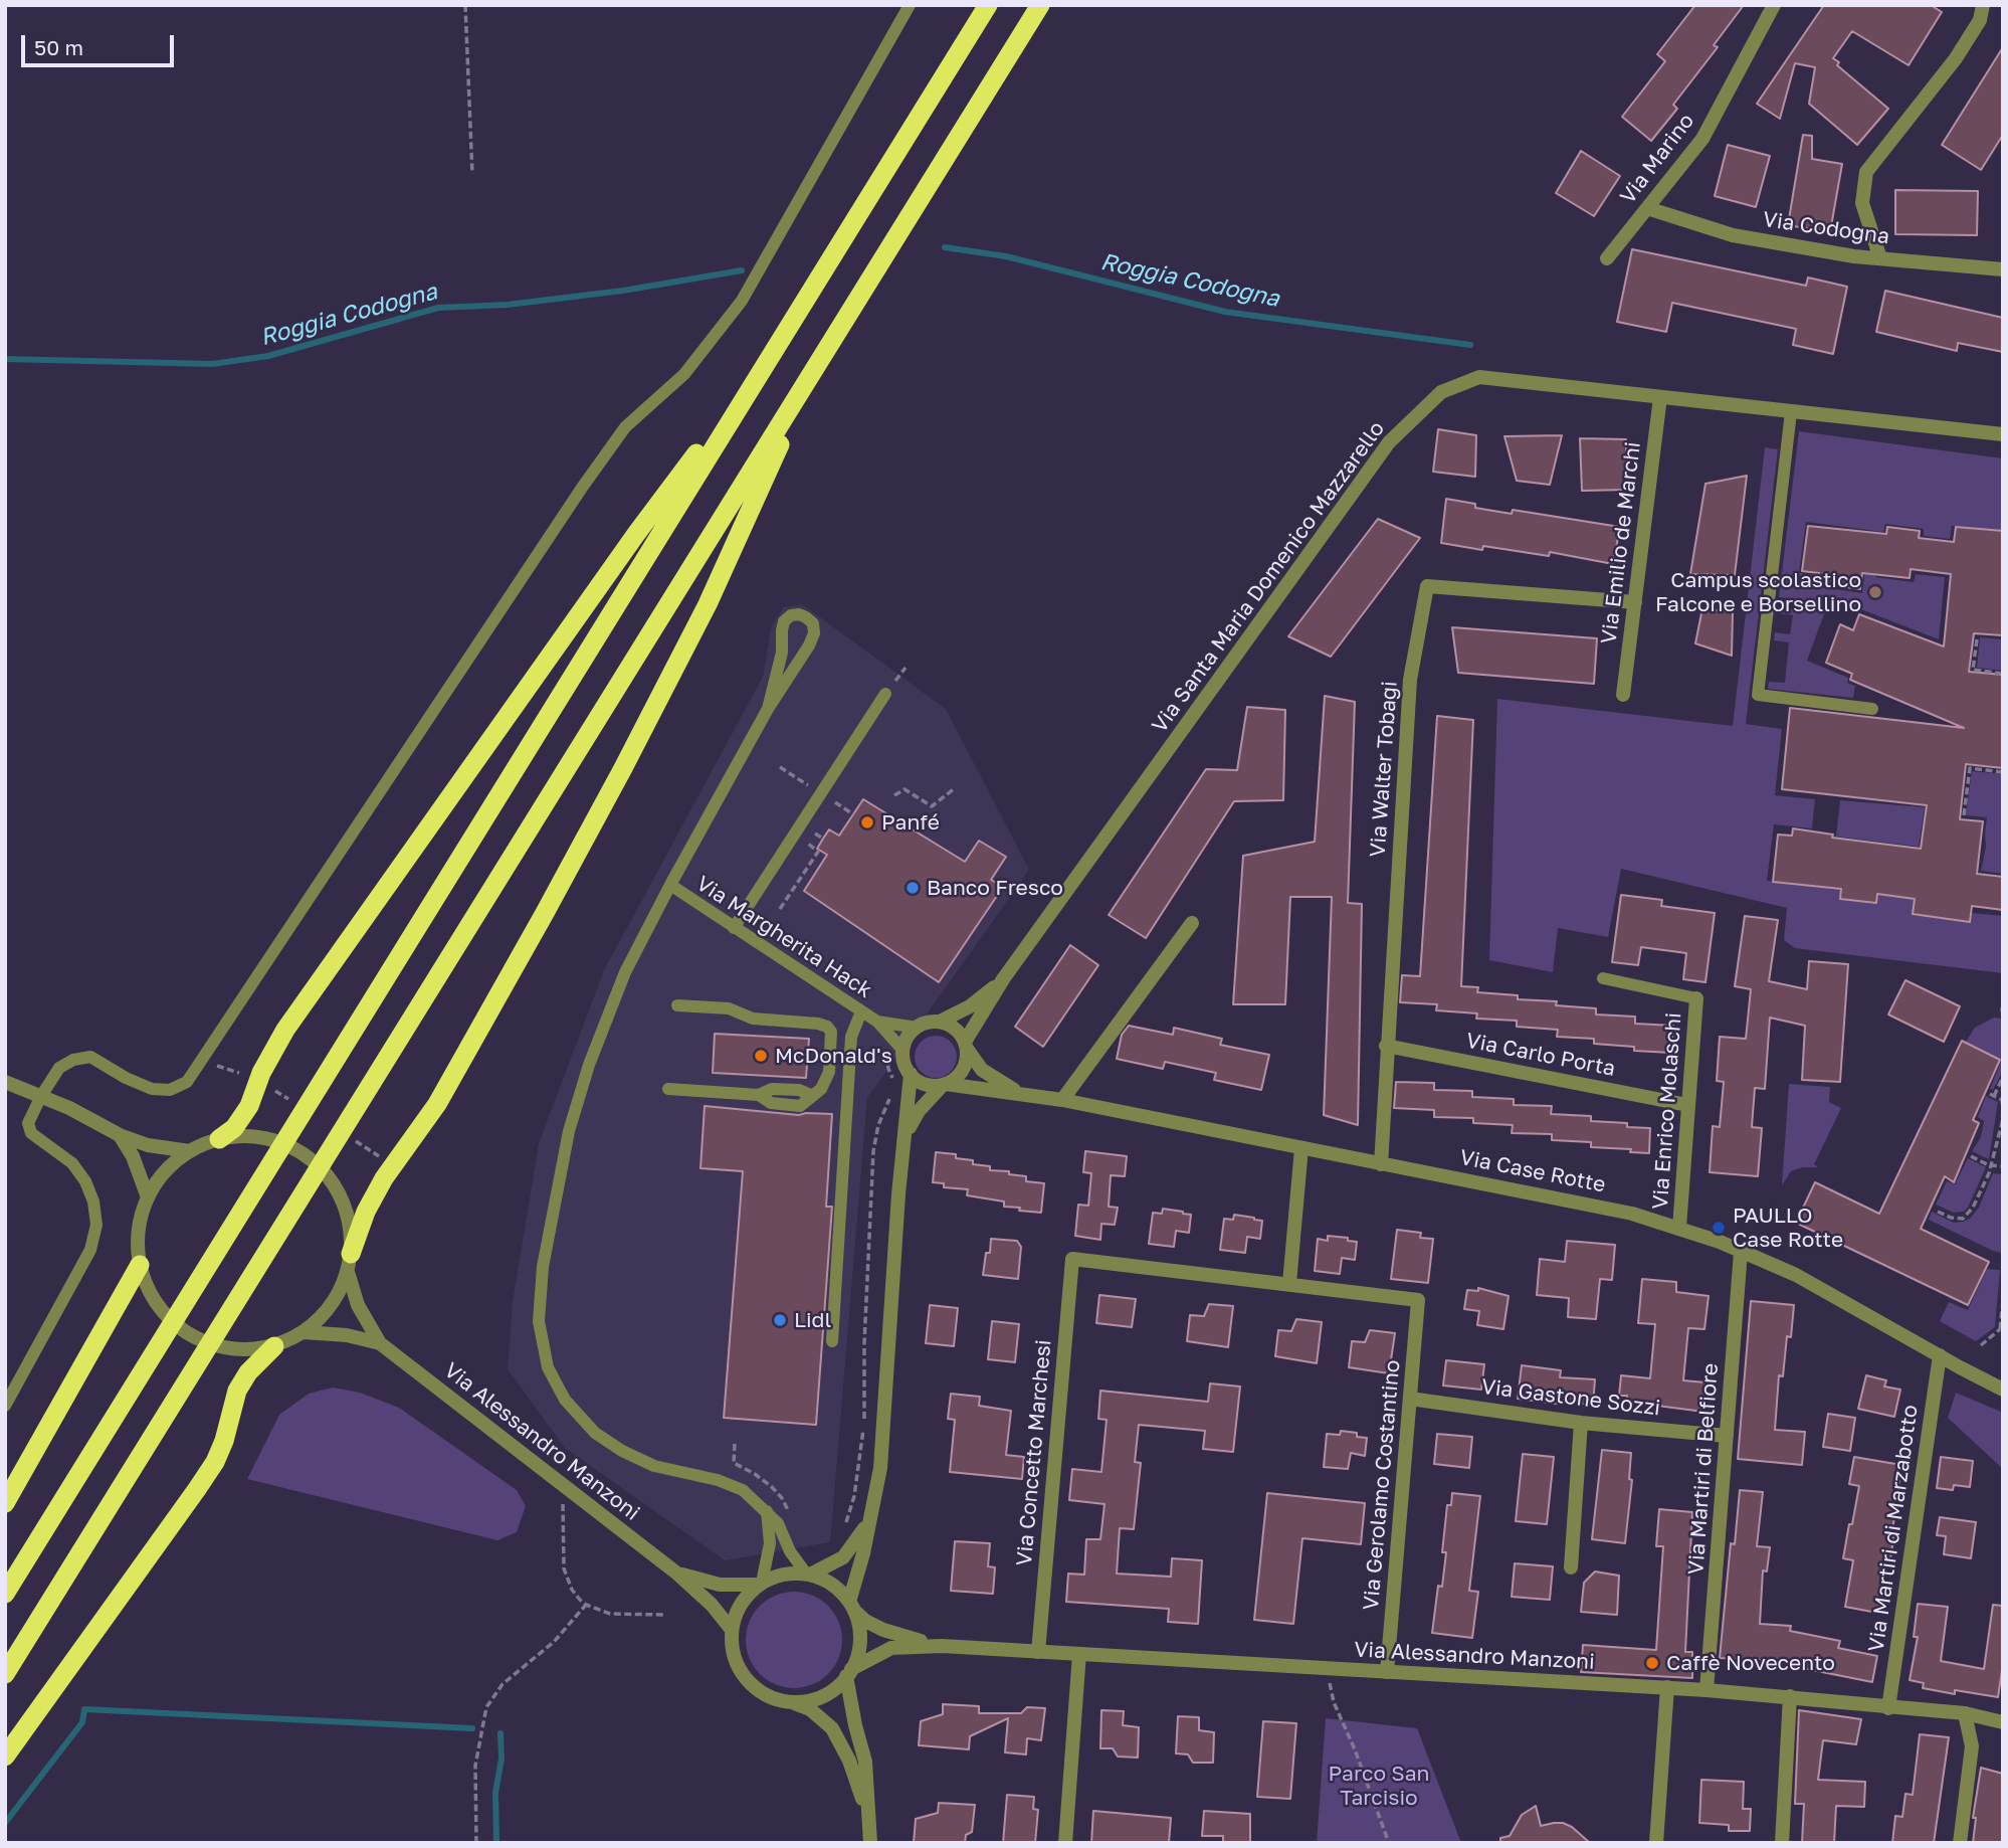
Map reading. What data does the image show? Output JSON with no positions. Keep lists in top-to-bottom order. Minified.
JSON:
{"streets":{"street":["Via Marino","Via Codogna","Via Emilio de Marchi","Via Santa Maria Domenico Mazzarello","Via Walter Tobagi","Via Carlo Porta","Via Enrico Molaschi","Via Case Rotte","Via Gastone Sozzi","Via Alessandro Manzoni","Via Concetto Marchesi","Via Martiri di Belfiore","Via Gerolamo Costantino","Via Martiri di Marzabotto"],"lane":["Via Margherita Hack"]},"crossings":[["Via Marino","Via Codogna"],["Via Emilio de Marchi","Via Santa Maria Domenico Mazzarello"],["Via Emilio de Marchi","Via Walter Tobagi"],["Via Santa Maria Domenico Mazzarello","Via Case Rotte"],["Via Walter Tobagi","Via Carlo Porta"],["Via Walter Tobagi","Via Case Rotte"],["Via Carlo Porta","Via Enrico Molaschi"],["Via Enrico Molaschi","Via Case Rotte"],["Via Case Rotte","Via Martiri di Belfiore"],["Via Case Rotte","Via Martiri di Marzabotto"],["Via Gastone Sozzi","Via Martiri di Belfiore"],["Via Gastone Sozzi","Via Gerolamo Costantino"],["Via Alessandro Manzoni","Via Concetto Marchesi"],["Via Alessandro Manzoni","Via Martiri di Belfiore"],["Via Alessandro Manzoni","Via Gerolamo Costantino"],["Via Alessandro Manzoni","Via Martiri di Marzabotto"],["Via Concetto Marchesi","Via Gerolamo Costantino"]],"water":["Roggia Codogna"],"parks":["Parco San Tarcisio"],"places":["Campus scolastico Falcone e Borsellino","Panfé","Banco Fresco","McDonald's","PAULLO Case Rotte","Lidl","Caffè Novecento"],"scale_bar":"50 m"}
